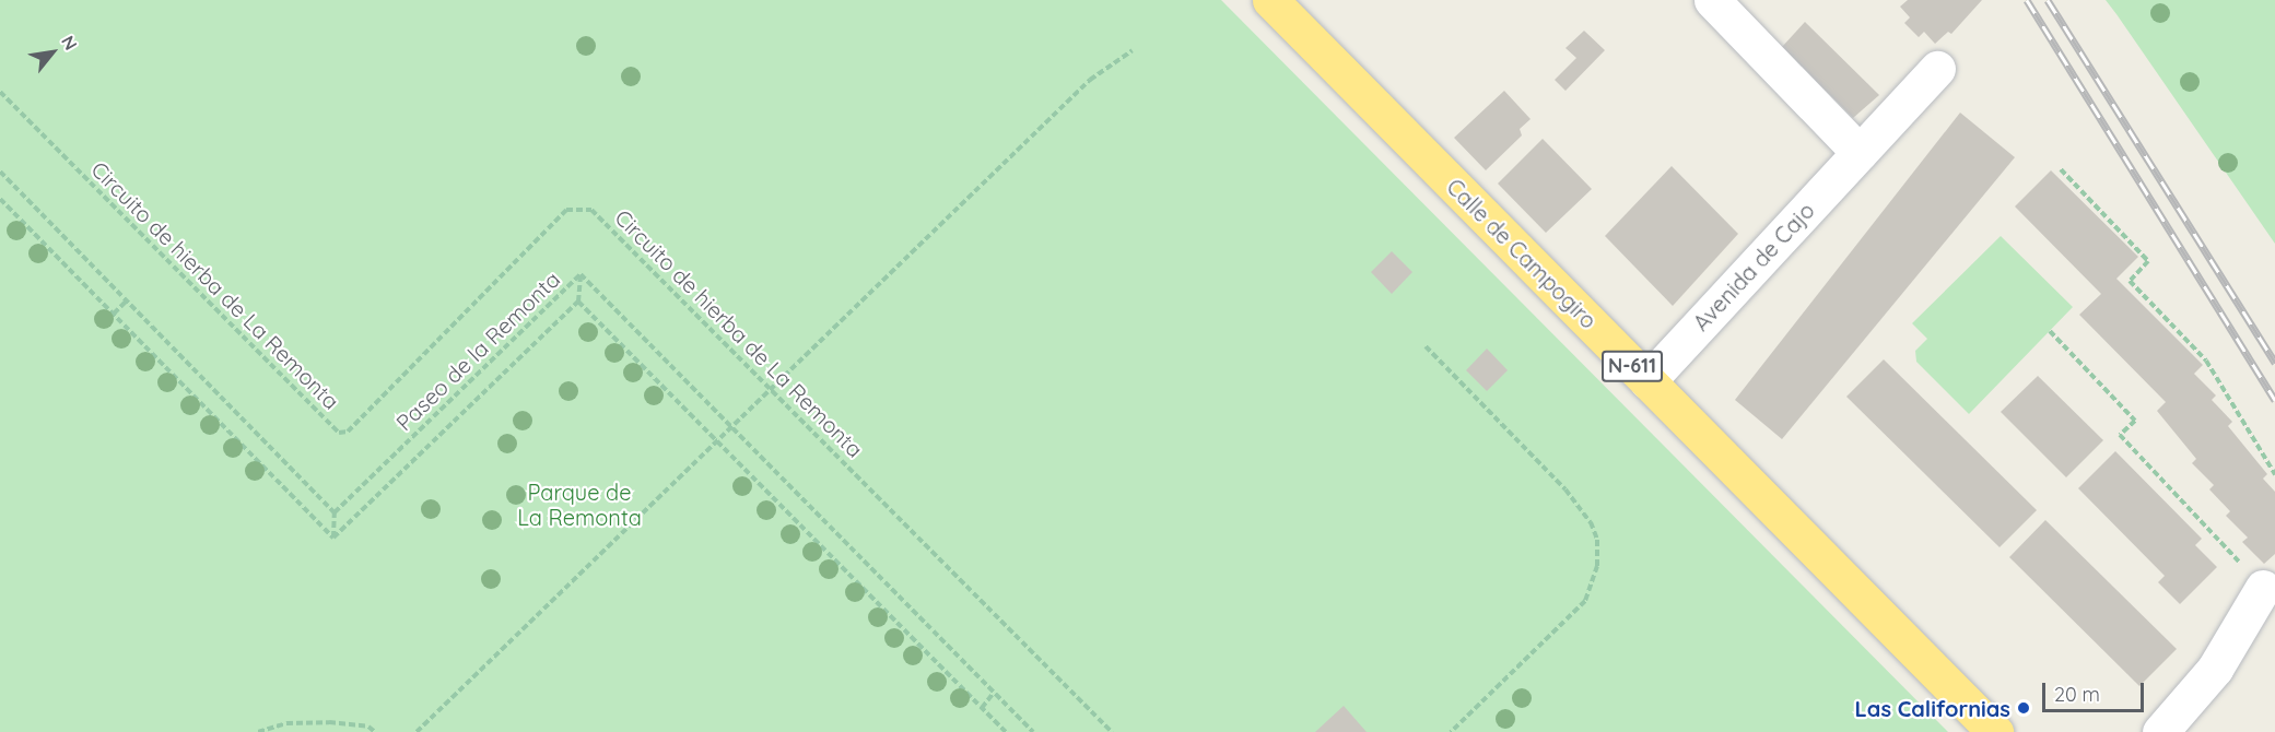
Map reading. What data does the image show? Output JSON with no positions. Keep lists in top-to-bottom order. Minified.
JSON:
{"streets":{"highway":["Calle de Campogiro","N-611"],"street":["Avenida de Cajo"],"path":["Circuito de hierba de La Remonta","Paseo de la Remonta"]},"crossings":[["Calle de Campogiro","Avenida de Cajo"]],"parks":["Parque de La Remonta"],"places":["Las Californias"],"scale_bar":"20 m","north":"top right"}
